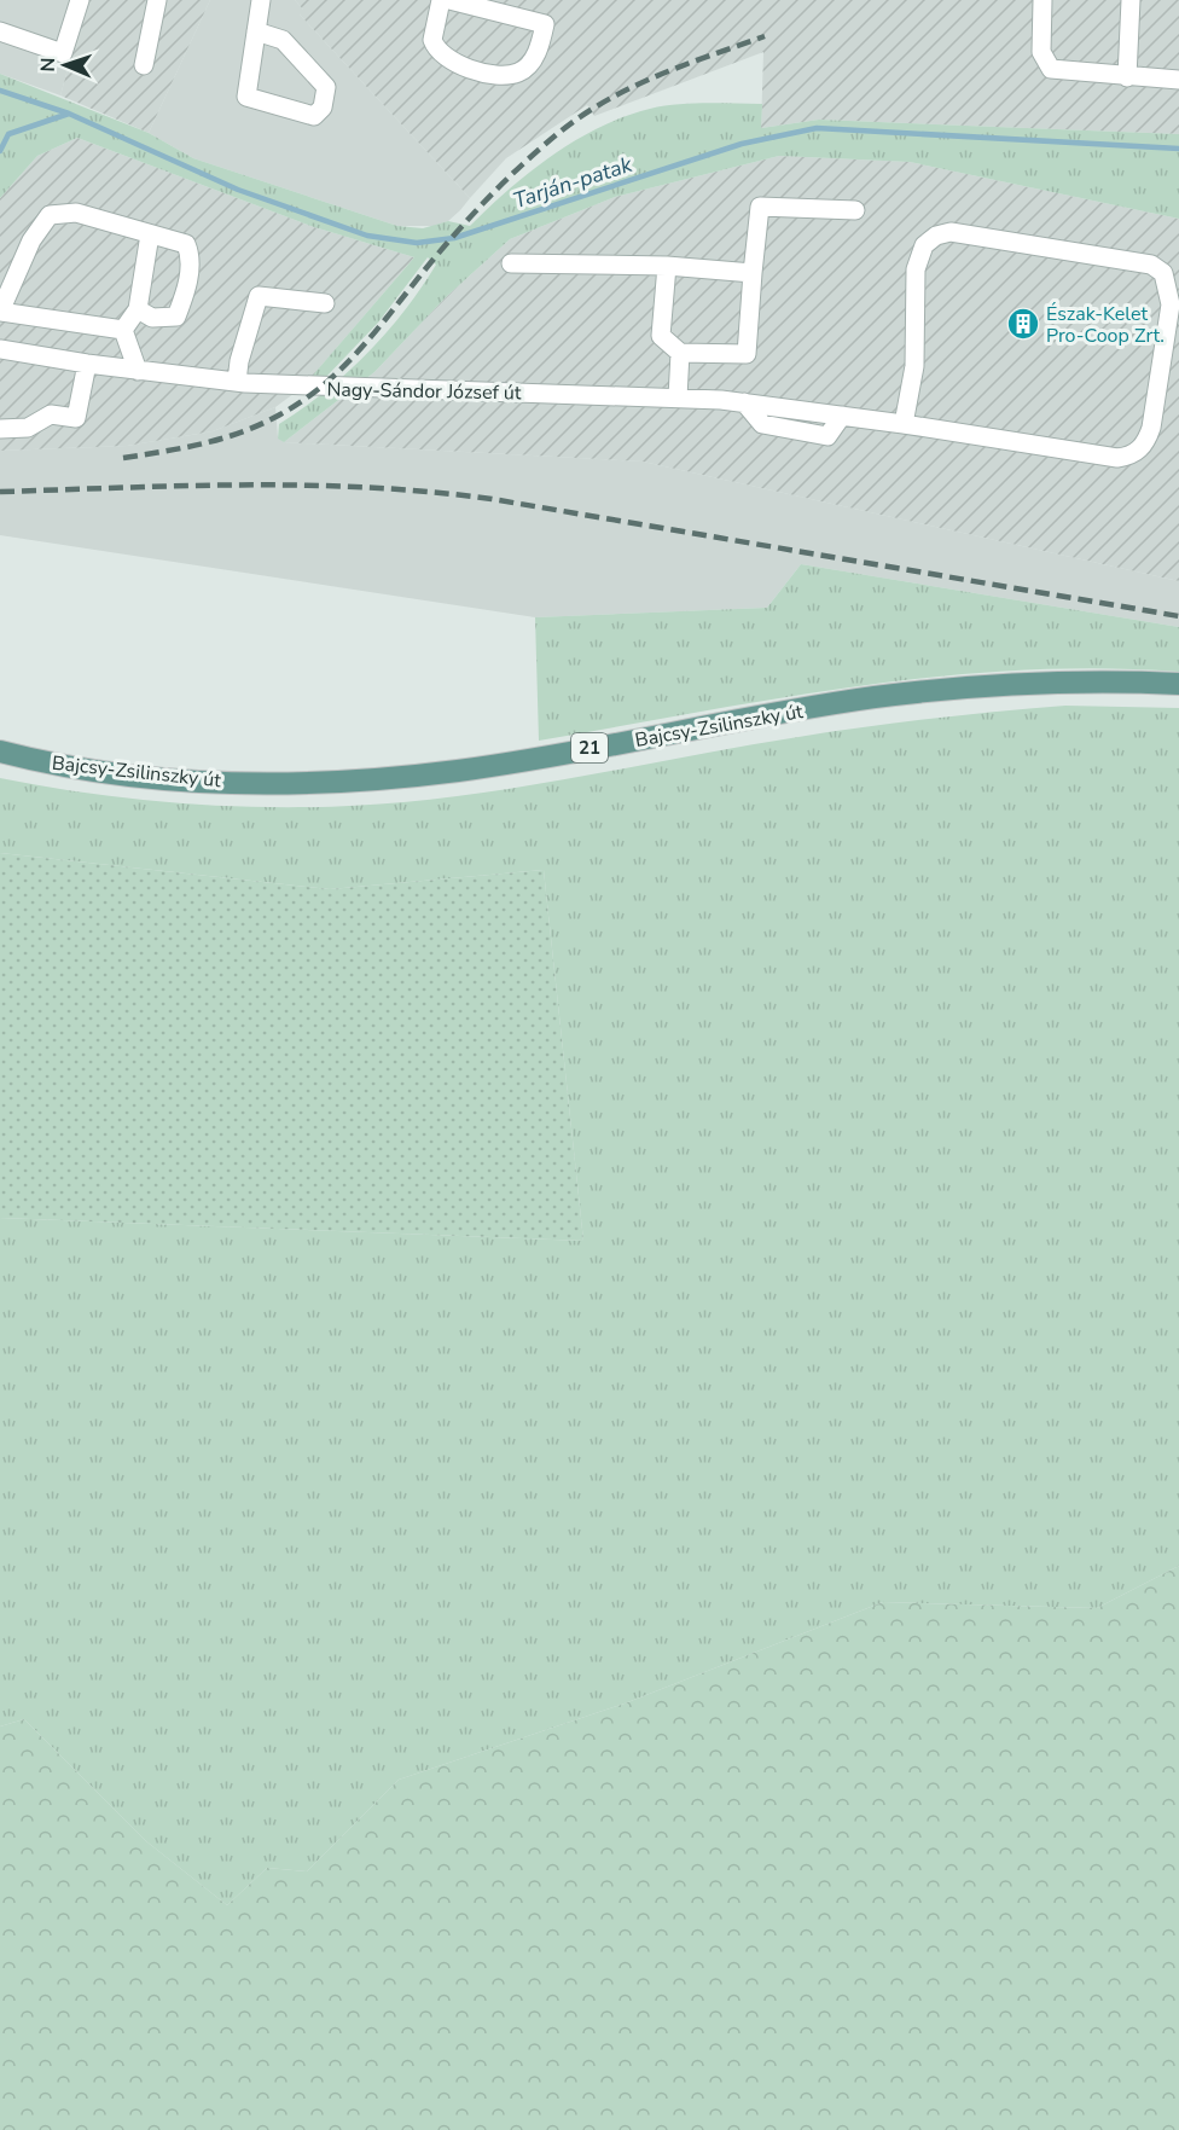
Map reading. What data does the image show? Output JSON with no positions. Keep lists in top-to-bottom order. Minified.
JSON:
{"streets":{"main road":["Bajcsy-Zsilinszky út","21"],"street":["Nagy-Sándor József út"]},"water":["Tarján-patak"],"places":{"building":["Észak-Kelet Pro-Coop Zrt."]},"north":"left"}
